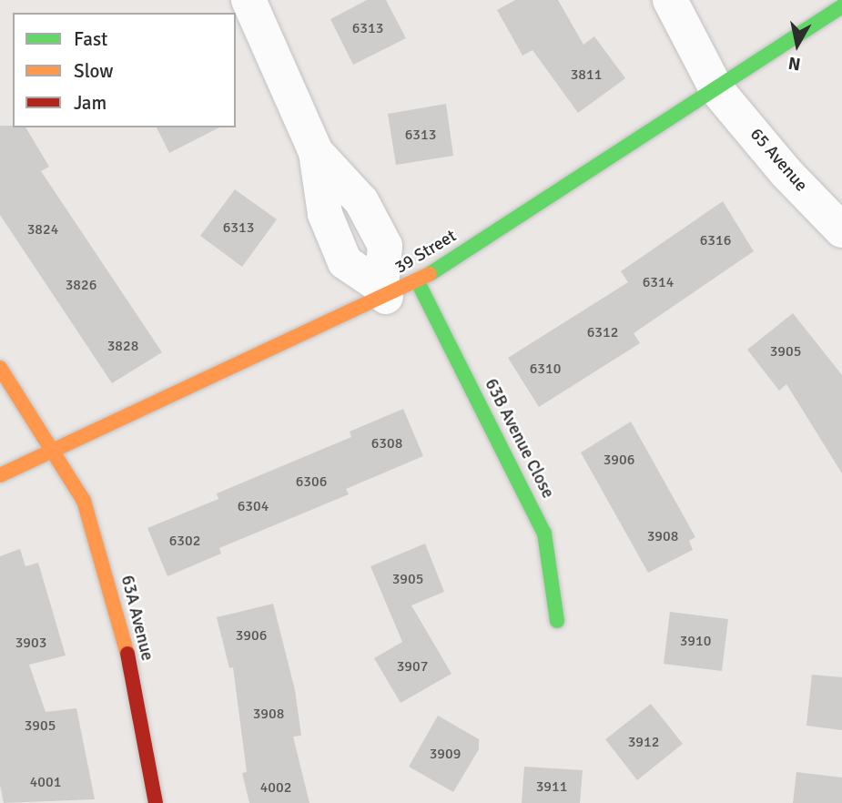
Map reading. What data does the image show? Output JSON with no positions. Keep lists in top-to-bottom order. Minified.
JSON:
{"streets":{"street":["65 Avenue","39 Street","63B Avenue Close","63A Avenue"]},"crossings":[["65 Avenue","39 Street"],["39 Street","63B Avenue Close"],["39 Street","63A Avenue"]],"house_numbers":["6313","3811","6313","6313","3824","6316","6314","3826","6312","3828","3905","6310","6308","3906","6306","6304","3908","6302","3905","3906","3910","3903","3907","3908","3905","3912","3909","4001","3911","4002"],"legend":["Fast","Slow","Jam"],"north":"bottom"}
